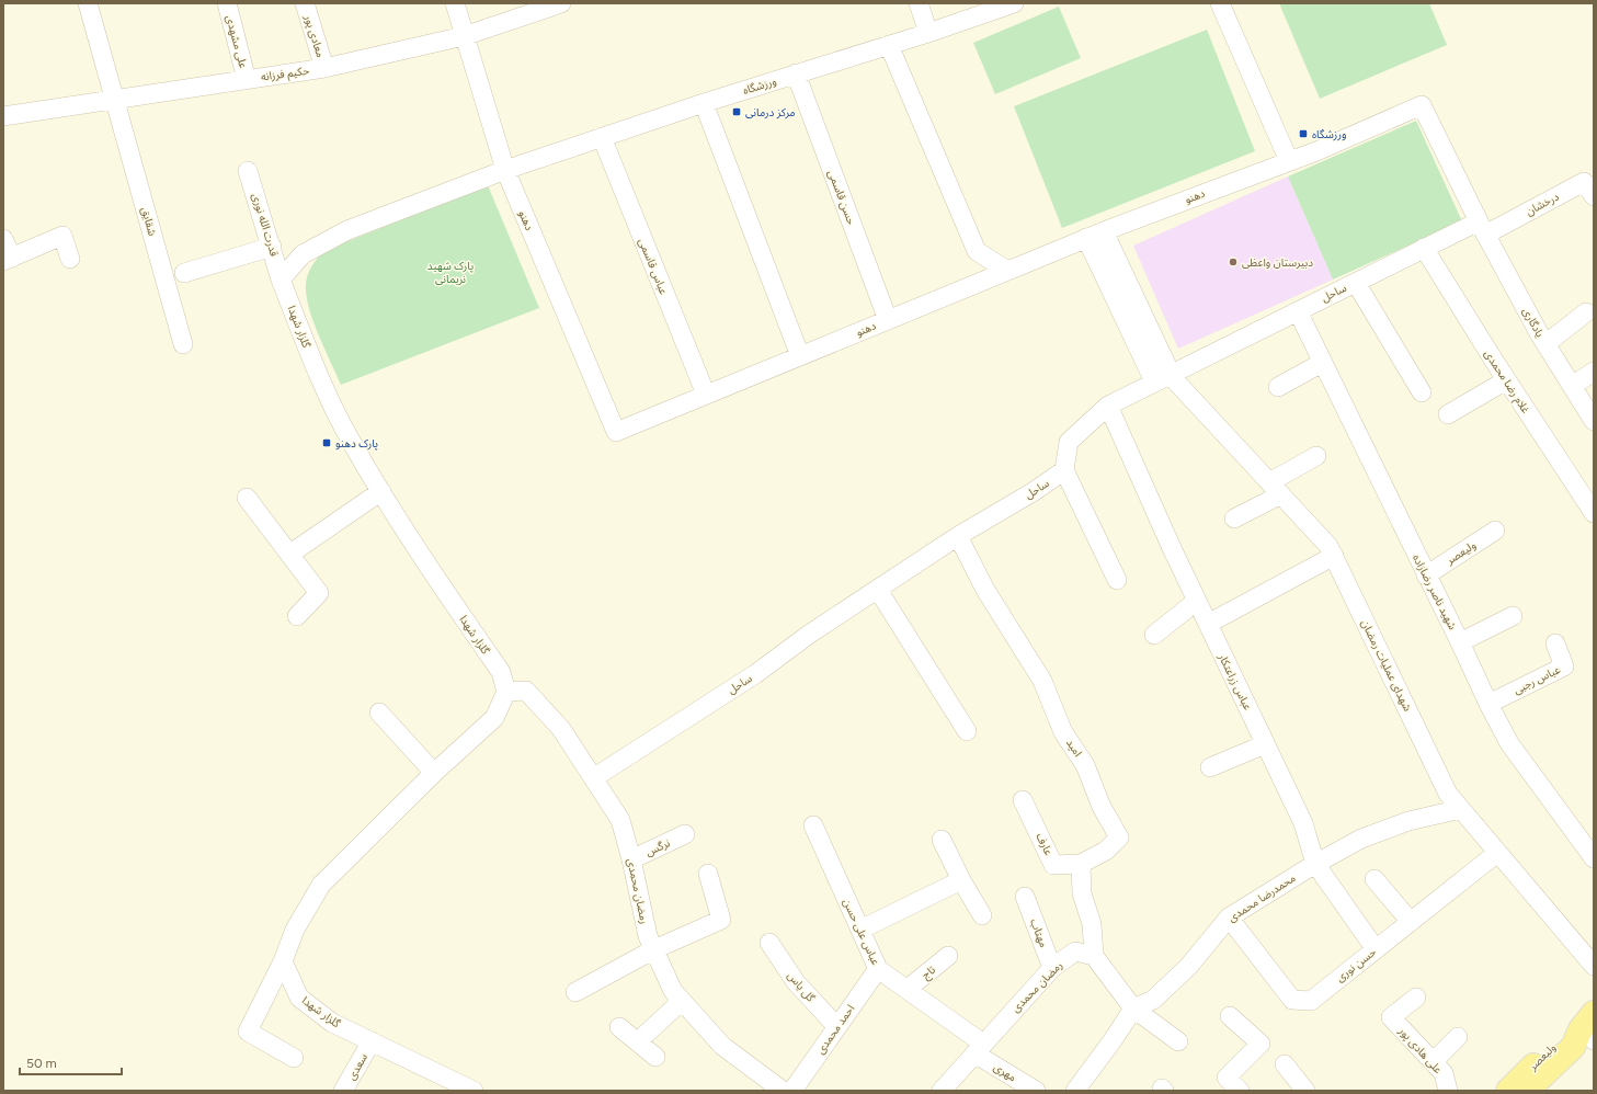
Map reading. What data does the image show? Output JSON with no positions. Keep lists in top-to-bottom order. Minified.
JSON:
{"streets":{"main road":["ولیعصر"],"street":["معادی پور","علی مشهدی","حکیم فرزانه","ورزشگاه","دهنو","حسن قاسمی","درخشان","شقایق","قدرت الله نوری","عباس قاسمی","ساحل","یادگاری","گلزار شهدا","غلام رضا محمدی","شهید ناصر رضازاده","شهدای عملیات رمضان","عباس رجبی","عباس زراعتکار","امید","عارف","نرگس","رمضان محمدی","محمدرضا محمدی","عباس علی حسن","مهتاب","حسن نوری","تاج","گل یاس","احمد محمدی","علی هادی پور","سعدی","مهری"]},"crossings":[["معادی پور","حکیم فرزانه"],["علی مشهدی","حکیم فرزانه"],["حکیم فرزانه","دهنو"],["حکیم فرزانه","شقایق"],["ورزشگاه","دهنو"],["ورزشگاه","حسن قاسمی"],["ورزشگاه","عباس قاسمی"],["دهنو","حسن قاسمی"],["دهنو","درخشان"],["دهنو","عباس قاسمی"],["دهنو","ساحل"],["دهنو","یادگاری"],["درخشان","ساحل"],["درخشان","یادگاری"],["قدرت الله نوری","گلزار شهدا"],["ساحل","یادگاری"],["ساحل","غلام رضا محمدی"],["ساحل","شهید ناصر رضازاده"],["ساحل","شهدای عملیات رمضان"],["ساحل","عباس زراعتکار"],["ساحل","امید"],["ساحل","رمضان محمدی"],["گلزار شهدا","رمضان محمدی"],["گلزار شهدا","سعدی"],["ولیعصر","شهید ناصر رضازاده"],["شهید ناصر رضازاده","عباس رجبی"],["شهدای عملیات رمضان","محمدرضا محمدی"],["شهدای عملیات رمضان","حسن نوری"],["عباس زراعتکار","محمدرضا محمدی"],["عباس زراعتکار","حسن نوری"],["امید","عارف"],["نرگس","رمضان محمدی"],["رمضان محمدی","عباس علی حسن"],["رمضان محمدی","مهتاب"],["رمضان محمدی","مهری"],["محمدرضا محمدی","حسن نوری"],["عباس علی حسن","تاج"],["عباس علی حسن","احمد محمدی"],["عباس علی حسن","مهری"],["گل یاس","احمد محمدی"]],"parks":["پارک شهید نریمانی"],"places":{"transit":["مرکز درمانی","ورزشگاه","پارک دهنو"],"other":["دبیرستان واعظی"]},"scale_bar":"50 m"}
